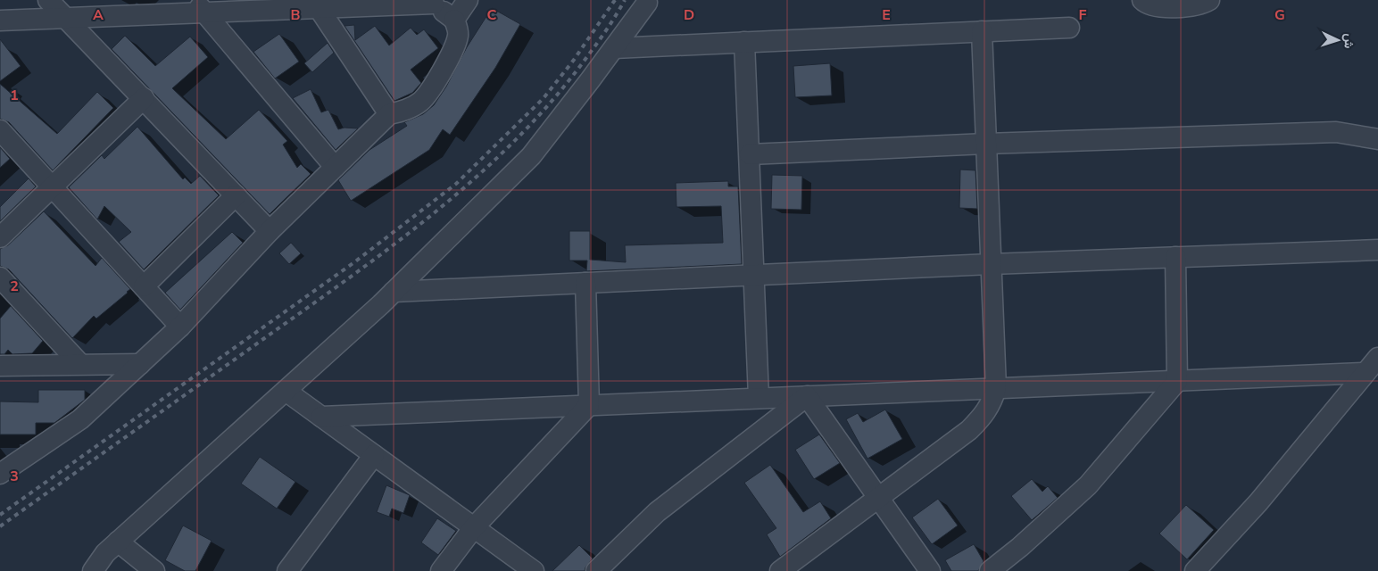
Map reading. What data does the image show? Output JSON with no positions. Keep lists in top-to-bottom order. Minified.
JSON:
{"north":"right","grid":{"columns":["A","B","C","D","E","F","G"],"rows":["1","2","3"]}}
